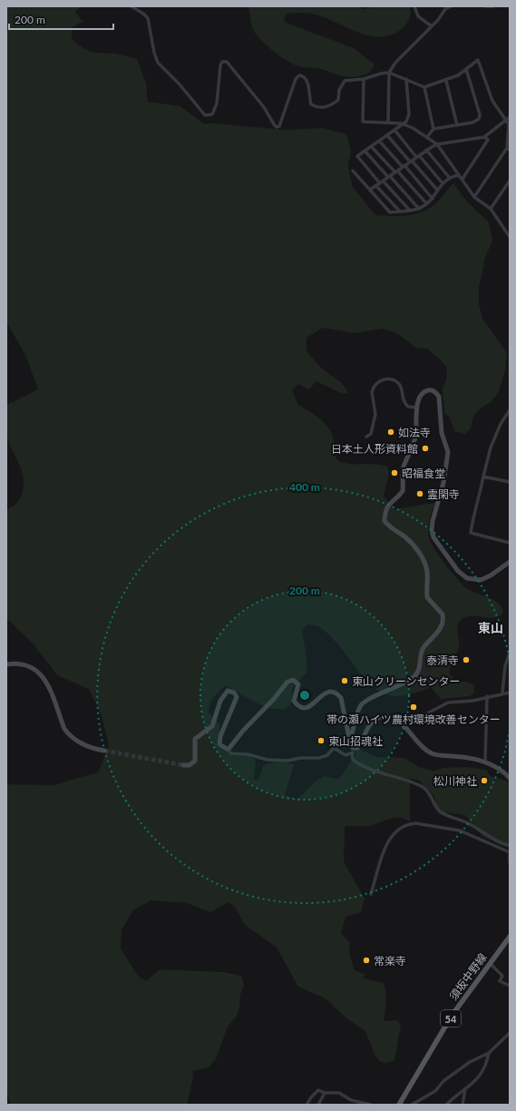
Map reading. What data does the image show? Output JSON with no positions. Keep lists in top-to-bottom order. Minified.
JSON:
{"streets":{"main road":["須坂中野線","54"]},"districts":["東山"],"places":["如法寺","日本土人形資料館","昭福食堂","霊閑寺","泰清寺","東山クリーンセンター","帯の瀬ハイツ農村環境改善センター","東山招魂社","松川神社","常楽寺"],"scale_bar":"200 m","rings":["400 m","200 m"]}
